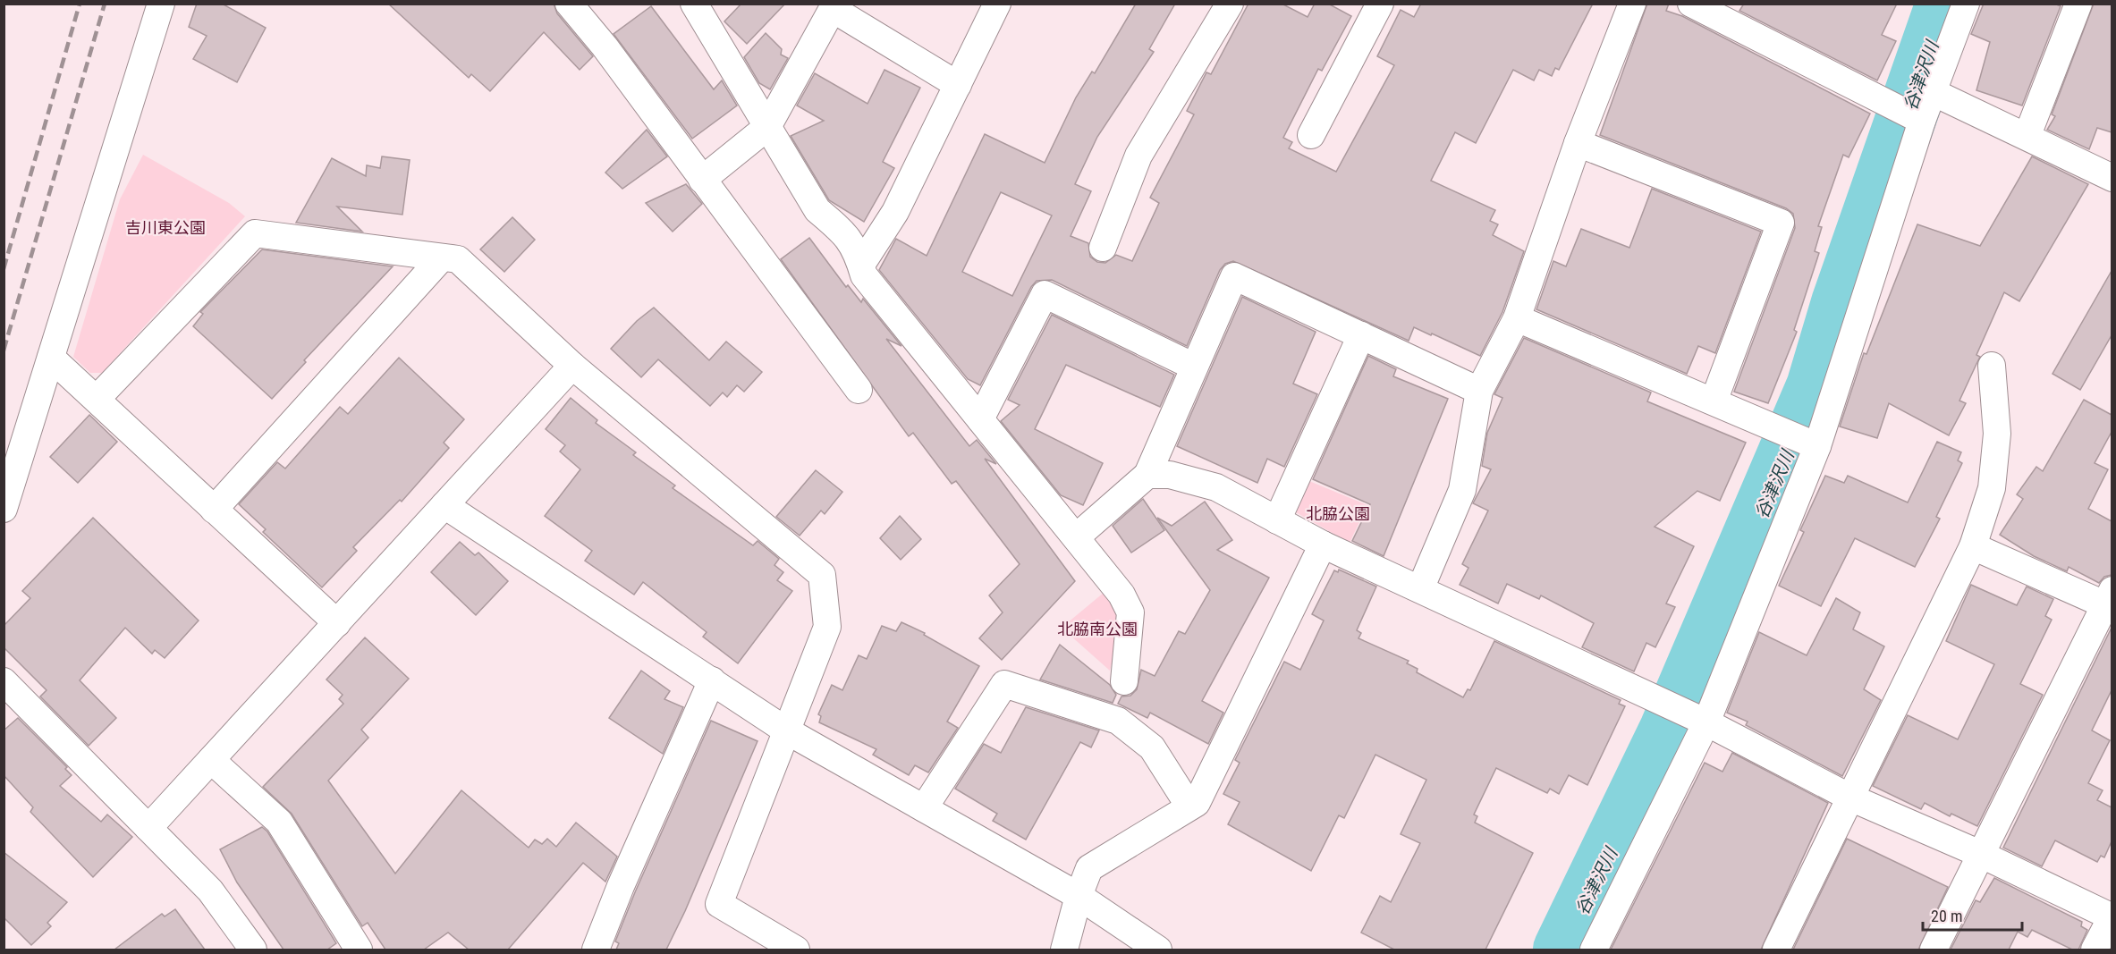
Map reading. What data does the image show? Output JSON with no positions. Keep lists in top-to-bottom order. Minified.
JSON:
{"water":["谷津沢川"],"parks":["吉川東公園","北脇公園","北脇南公園"],"scale_bar":"20 m"}
